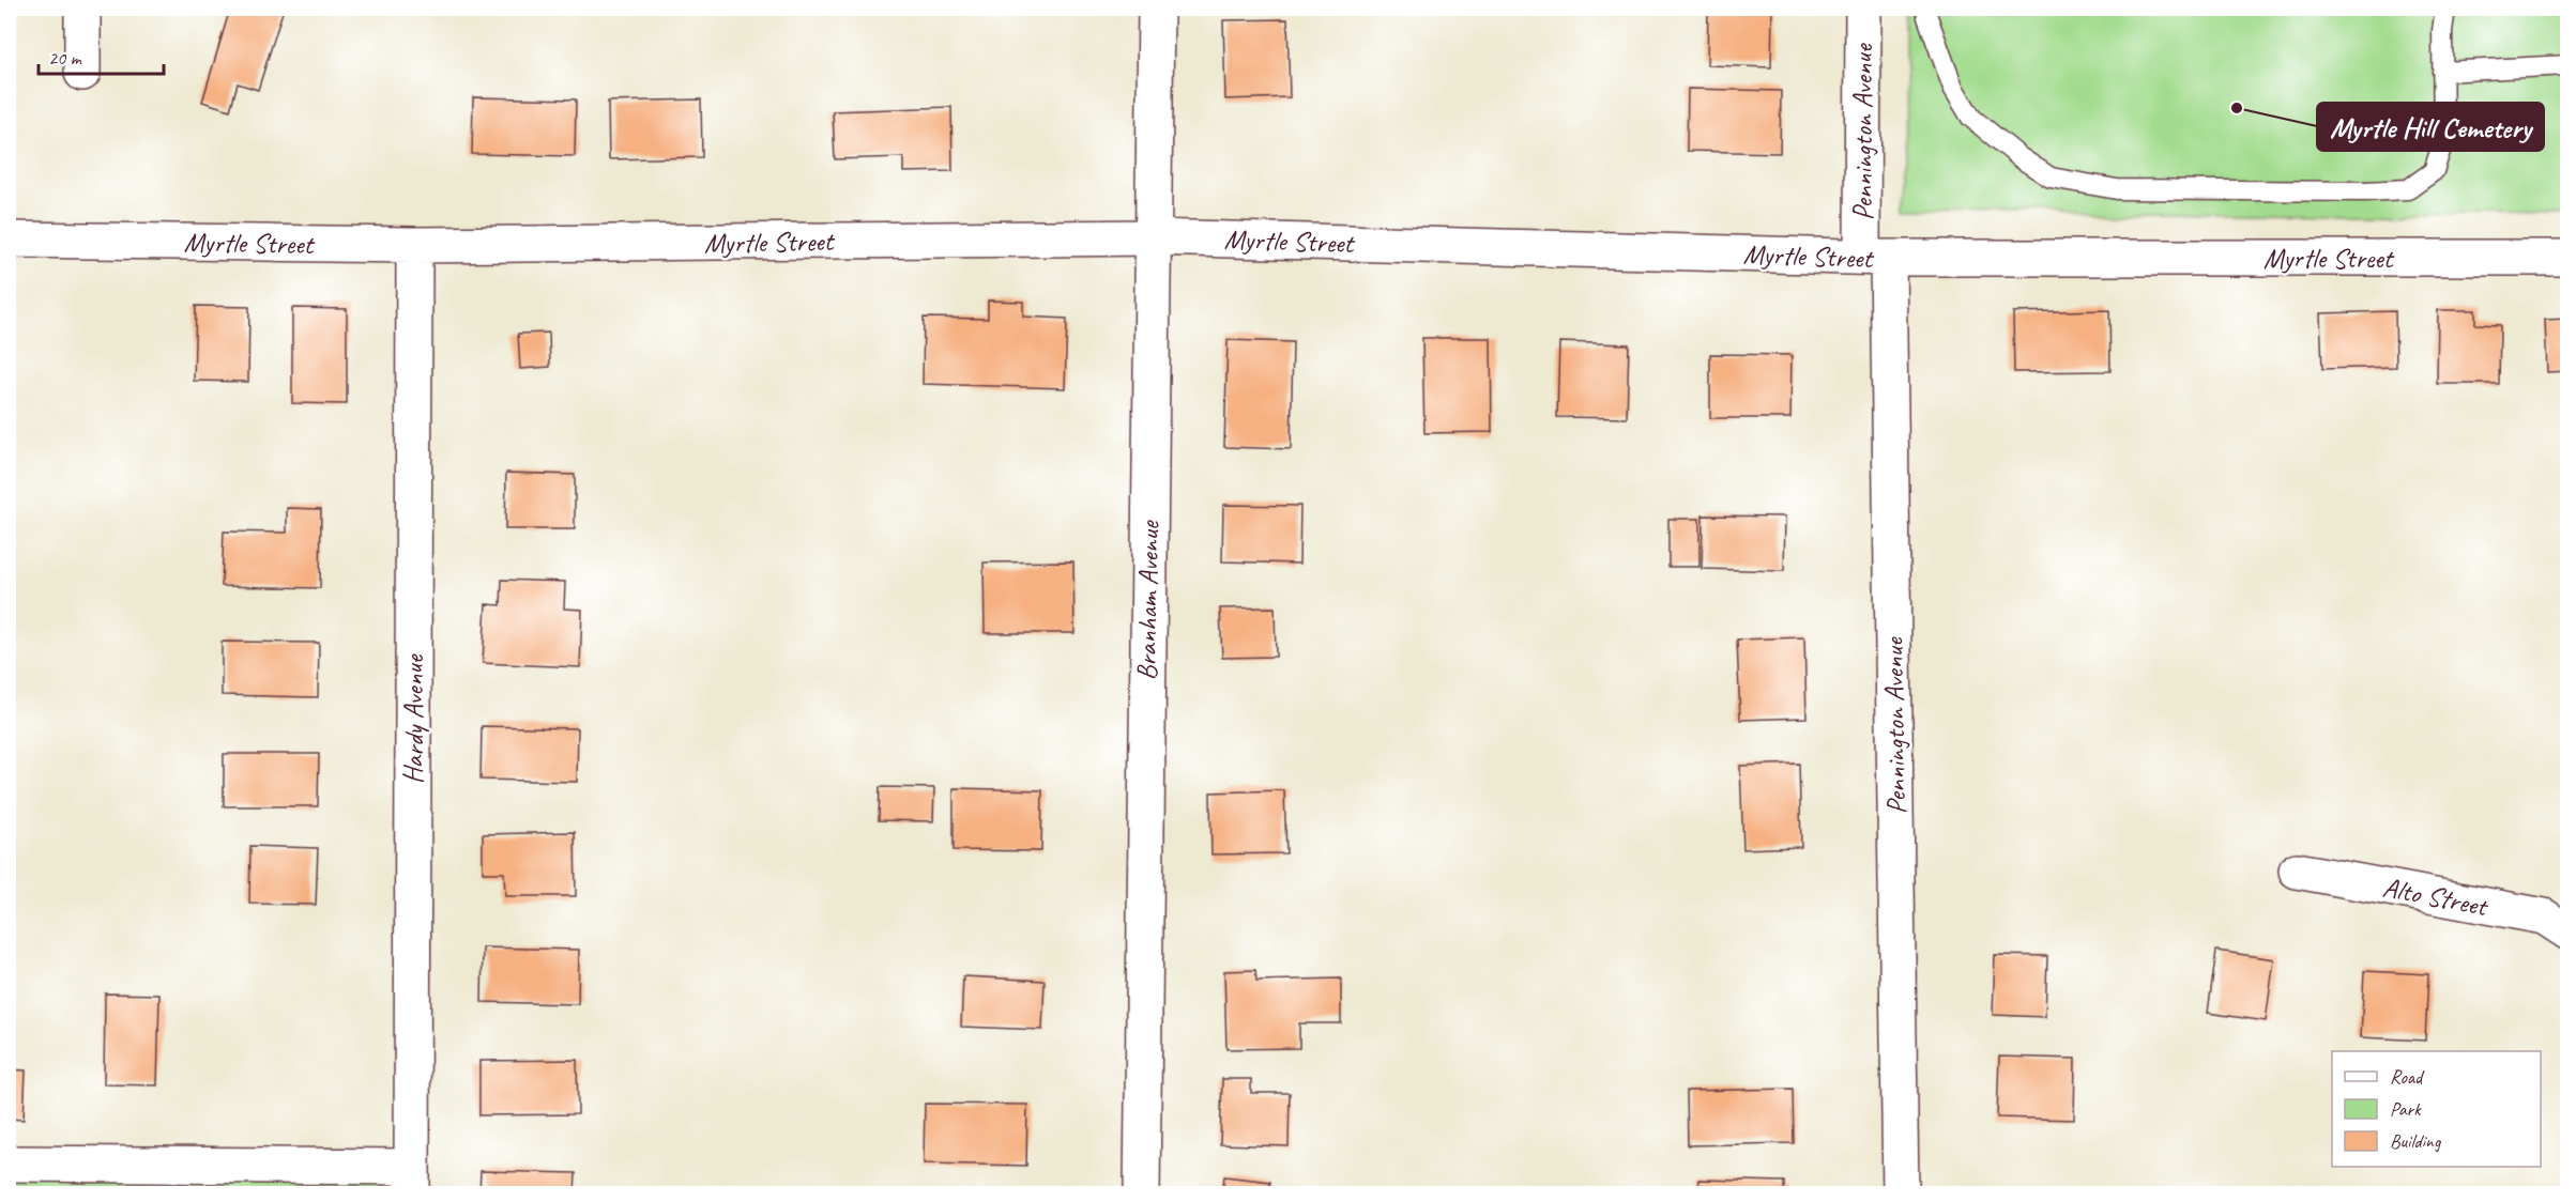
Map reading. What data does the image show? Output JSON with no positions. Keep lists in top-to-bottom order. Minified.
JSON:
{"streets":{"street":["Pennington Avenue","Myrtle Street","Branham Avenue","Hardy Avenue","Alto Street"]},"crossings":[["Pennington Avenue","Myrtle Street"],["Myrtle Street","Branham Avenue"],["Myrtle Street","Hardy Avenue"]],"places":["Myrtle Hill Cemetery"],"legend":["Road","Park","Building"],"scale_bar":"20 m"}
